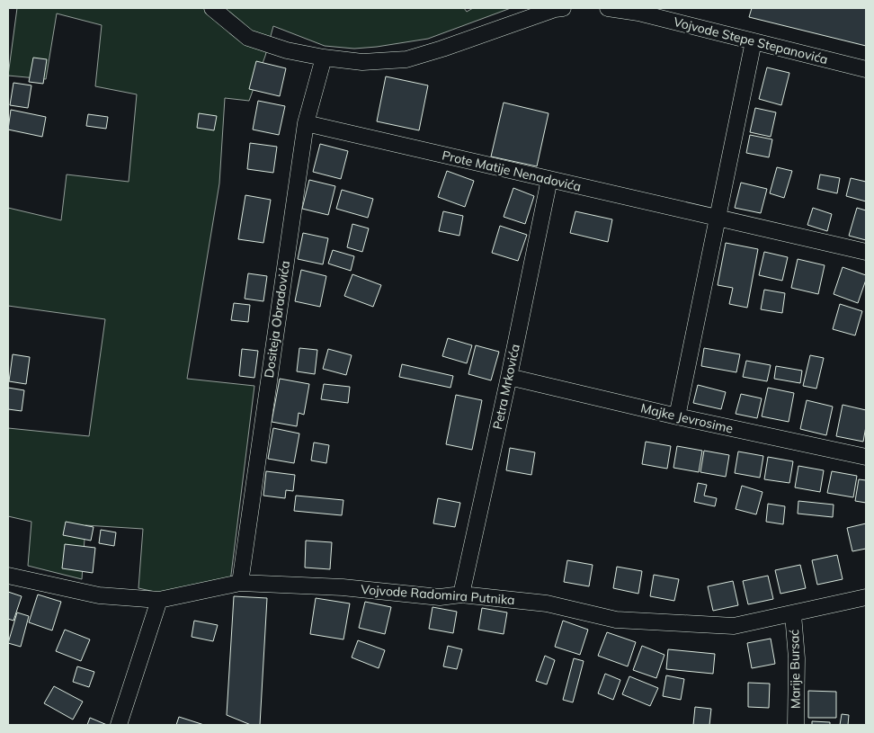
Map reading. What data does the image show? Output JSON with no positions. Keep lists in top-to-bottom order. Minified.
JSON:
{"streets":{"street":["Vojvode Stepe Stepanovića","Prote Matije Nenadovića","Dositeja Obradovića","Petra Mrkovića","Majke Jevrosime","Vojvode Radomira Putnika","Marije Bursać"]},"crossings":[["Prote Matije Nenadovića","Dositeja Obradovića"],["Prote Matije Nenadovića","Petra Mrkovića"],["Dositeja Obradovića","Vojvode Radomira Putnika"],["Petra Mrkovića","Majke Jevrosime"],["Petra Mrkovića","Vojvode Radomira Putnika"],["Vojvode Radomira Putnika","Marije Bursać"]]}
